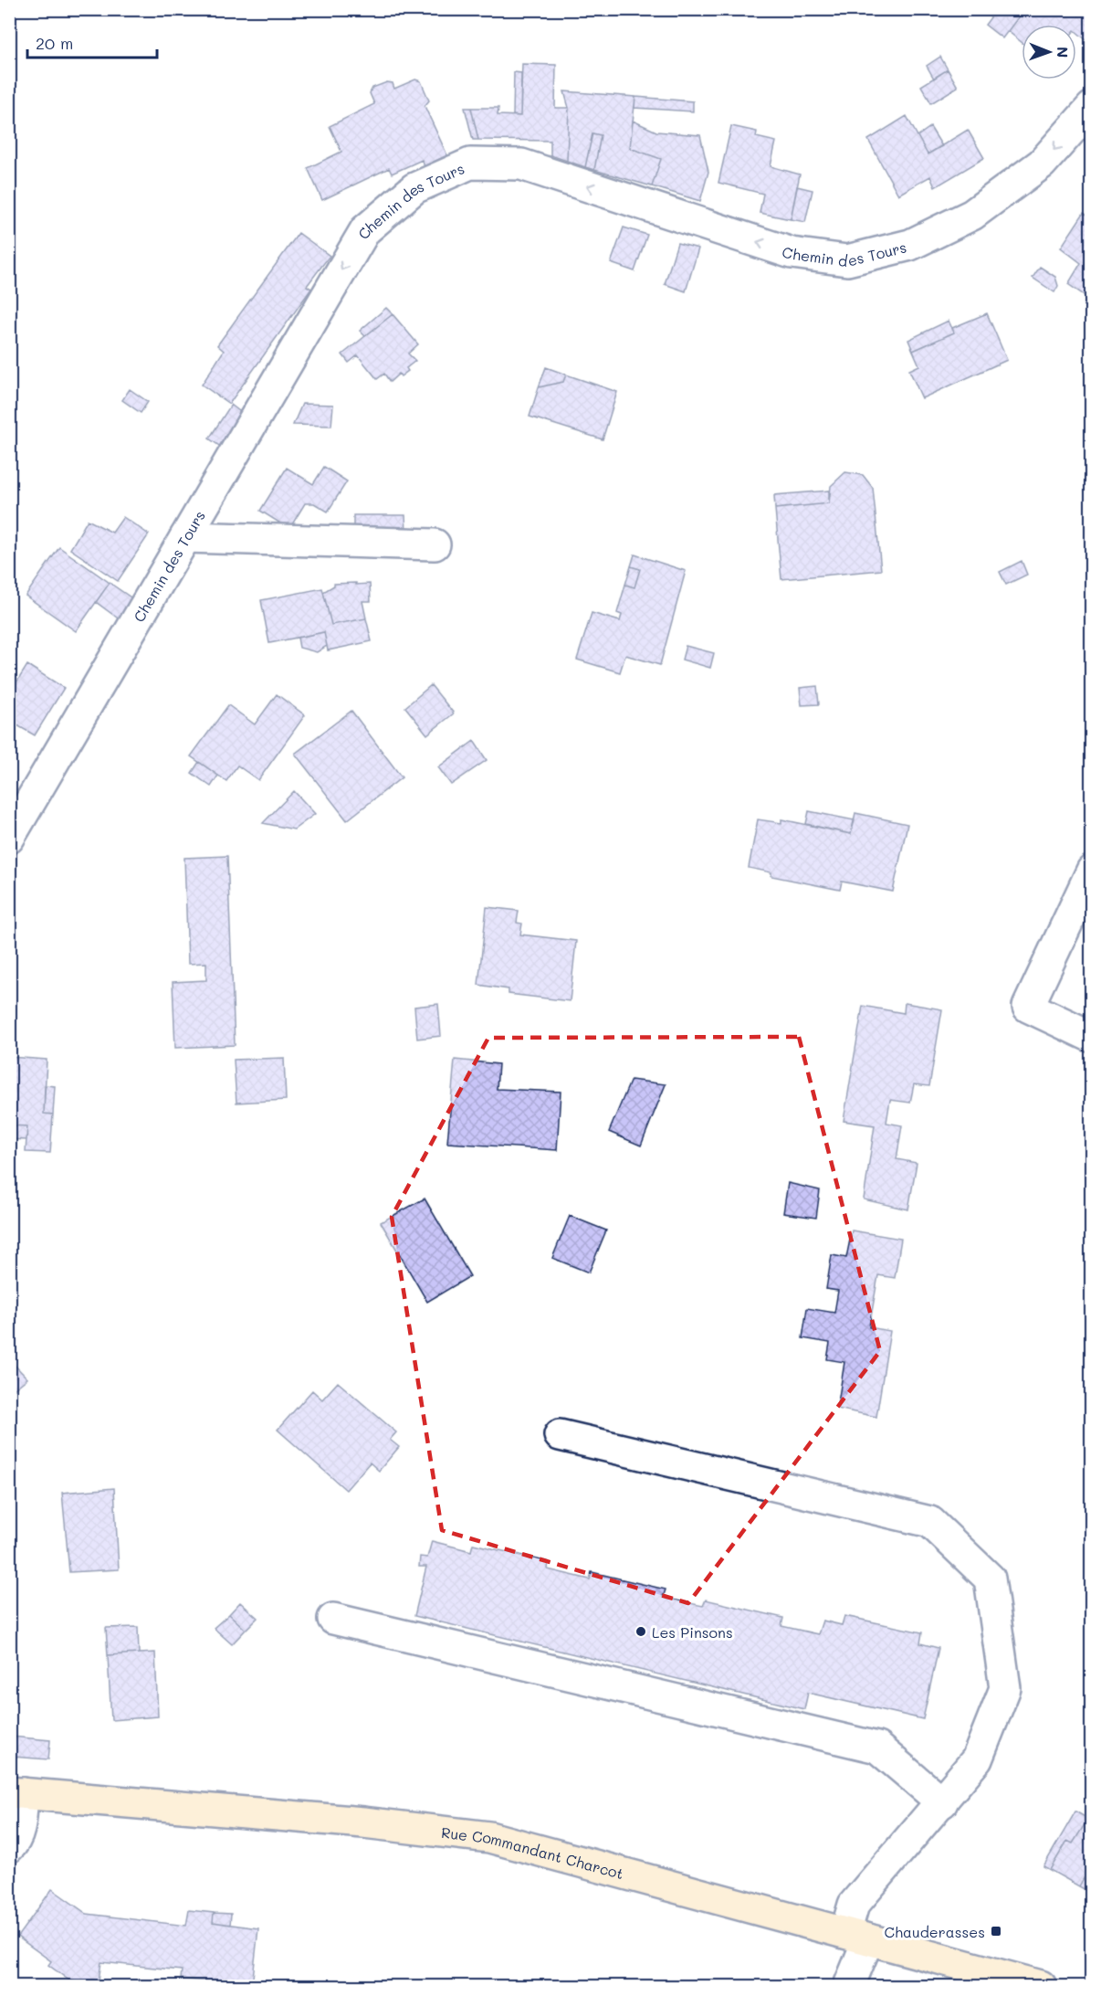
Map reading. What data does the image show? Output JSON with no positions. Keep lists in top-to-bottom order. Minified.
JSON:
{"streets":{"main road":["Rue Commandant Charcot"],"street":["Chemin des Tours"]},"one_way":["Chemin des Tours"],"places":{"other":["Les Pinsons"],"transit":["Chauderasses"]},"scale_bar":"20 m","north":"right"}
